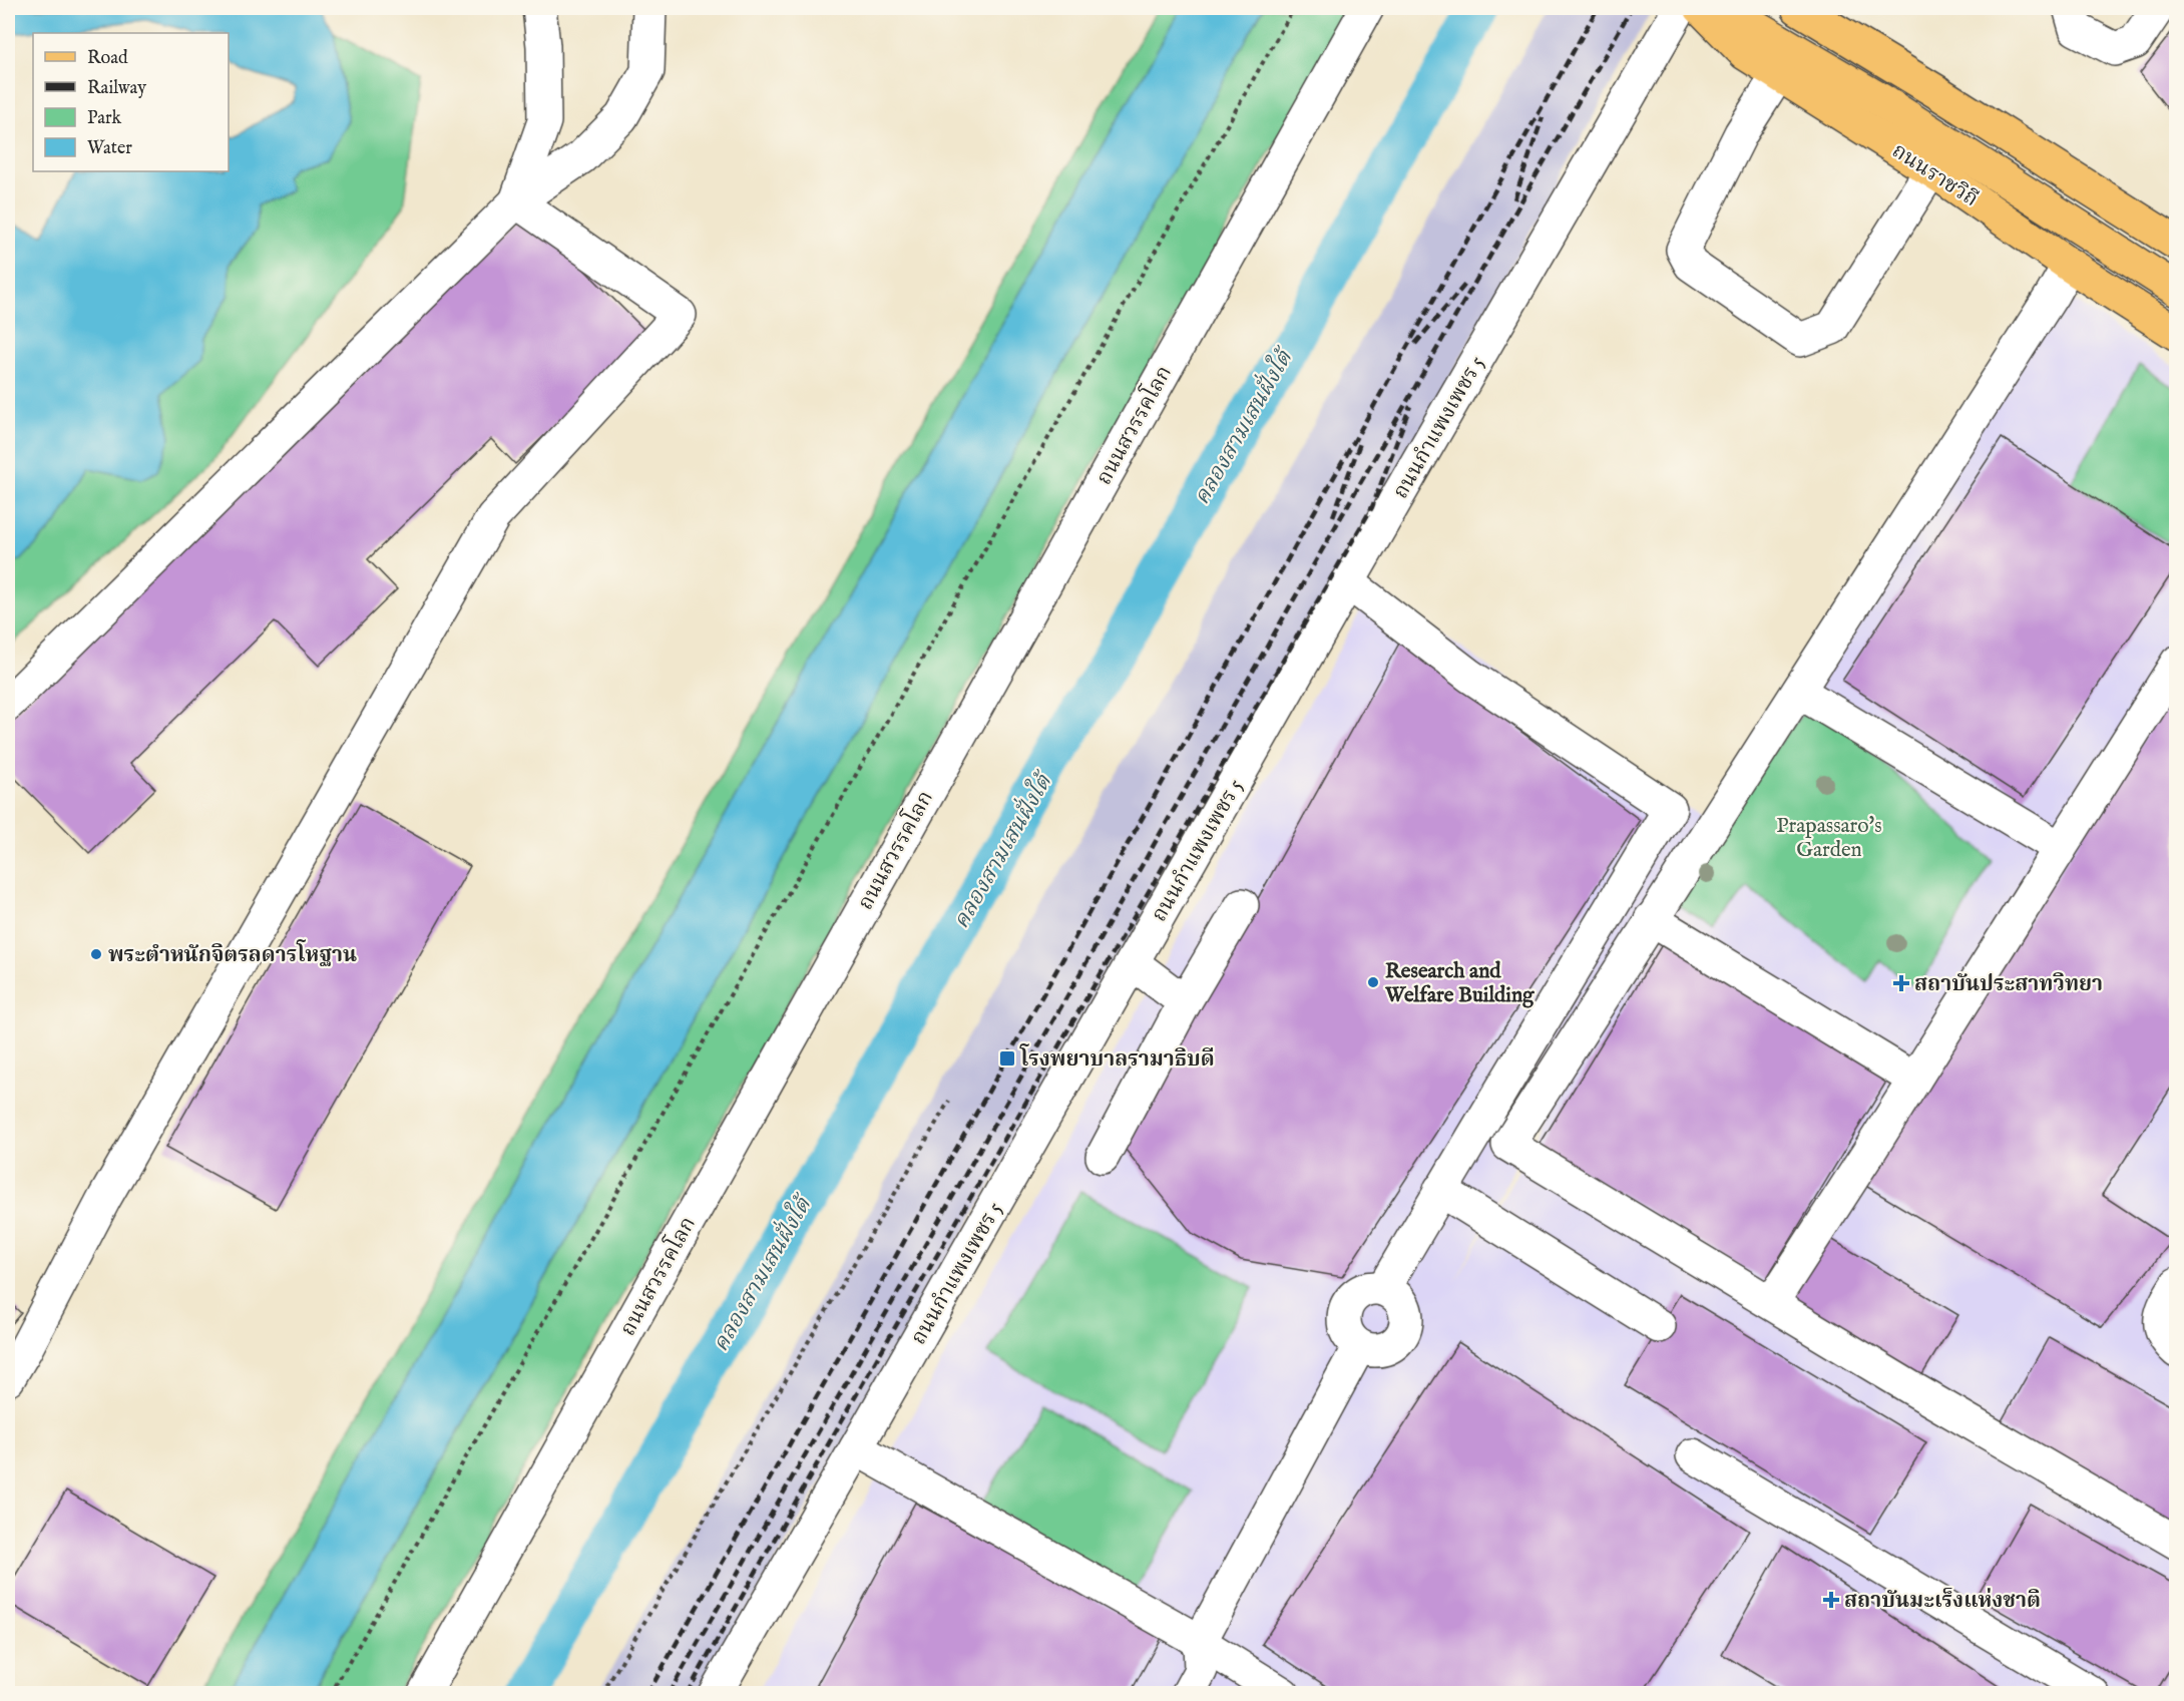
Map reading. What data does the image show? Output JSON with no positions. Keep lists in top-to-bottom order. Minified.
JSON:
{"streets":{"main road":["ถนนราชวิถี"],"street":["ถนนสวรรคโลก","ถนนกำแพงเพชร 5"]},"water":["คลองสามเสนฝั่งใต้"],"parks":["Prapassaro's Garden"],"places":{"other":["พระตำหนักจิตรลดารโหฐาน","Research and Welfare Building"],"health":["สถาบันประสาทวิทยา","สถาบันมะเร็งแห่งชาติ"],"transit":["โรงพยาบาลรามาธิบดี"]},"legend":["Road","Railway","Park","Water"]}
